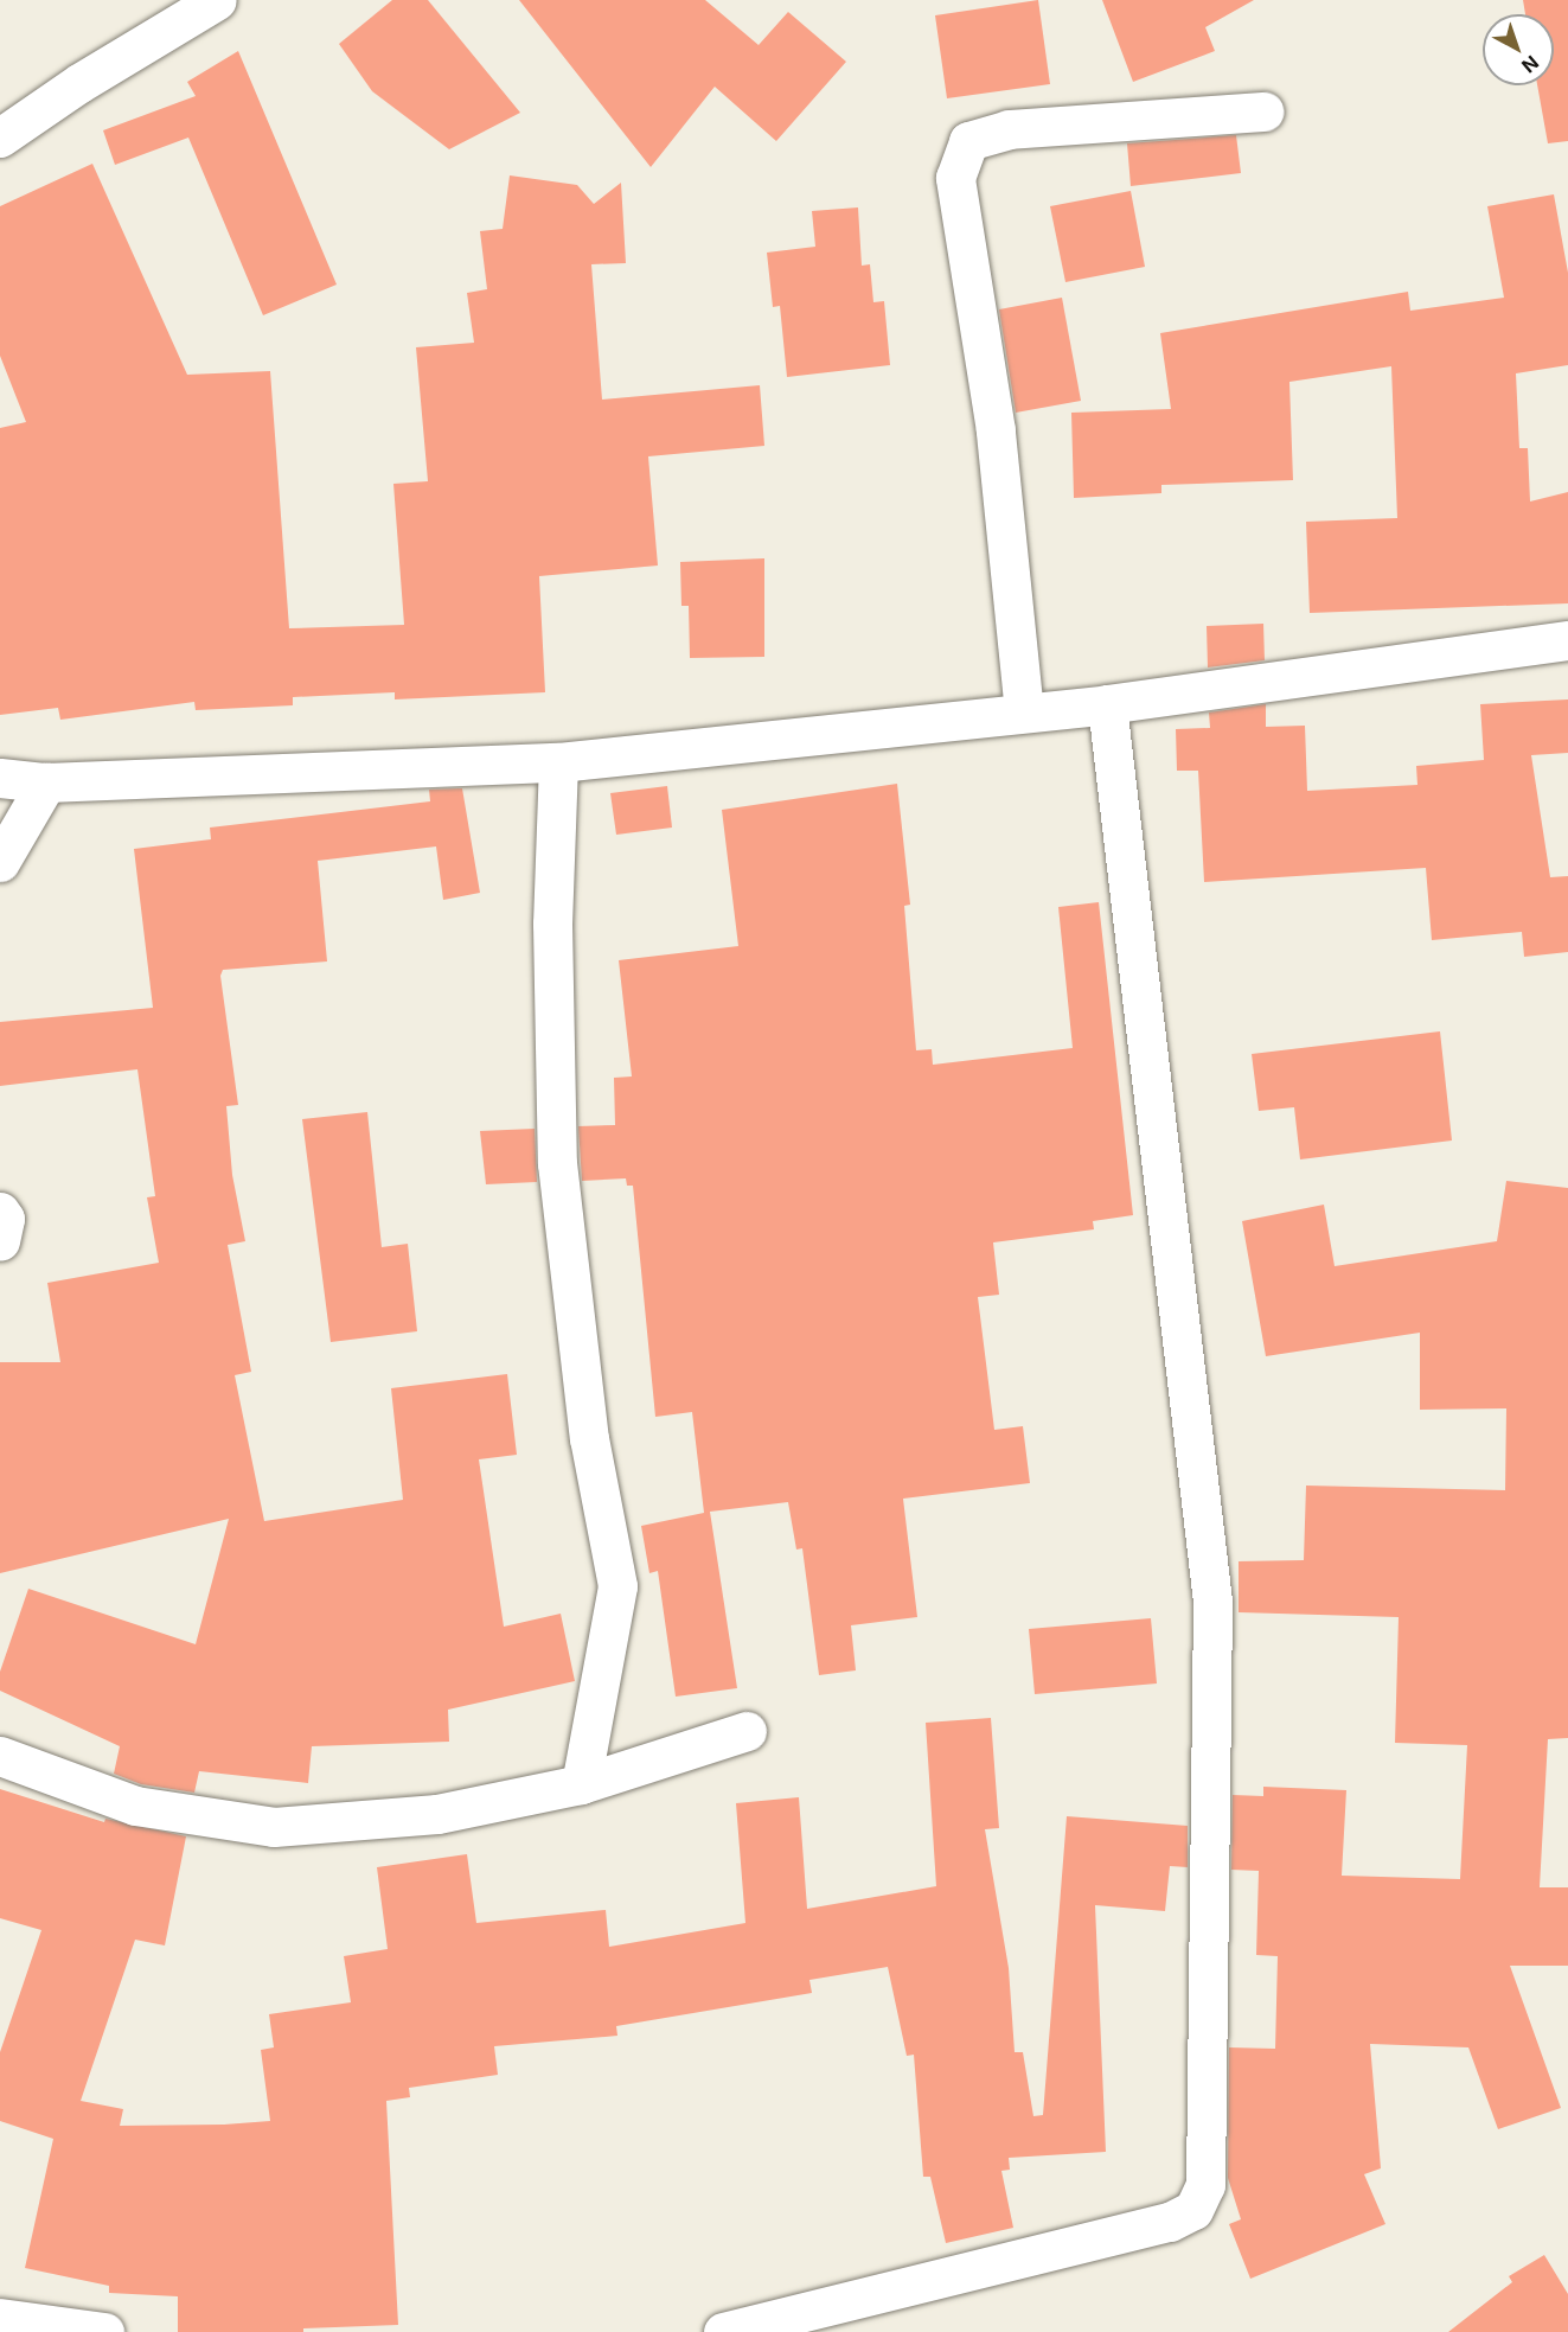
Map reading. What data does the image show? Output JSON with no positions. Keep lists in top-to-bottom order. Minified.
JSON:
{"north":"bottom right"}
